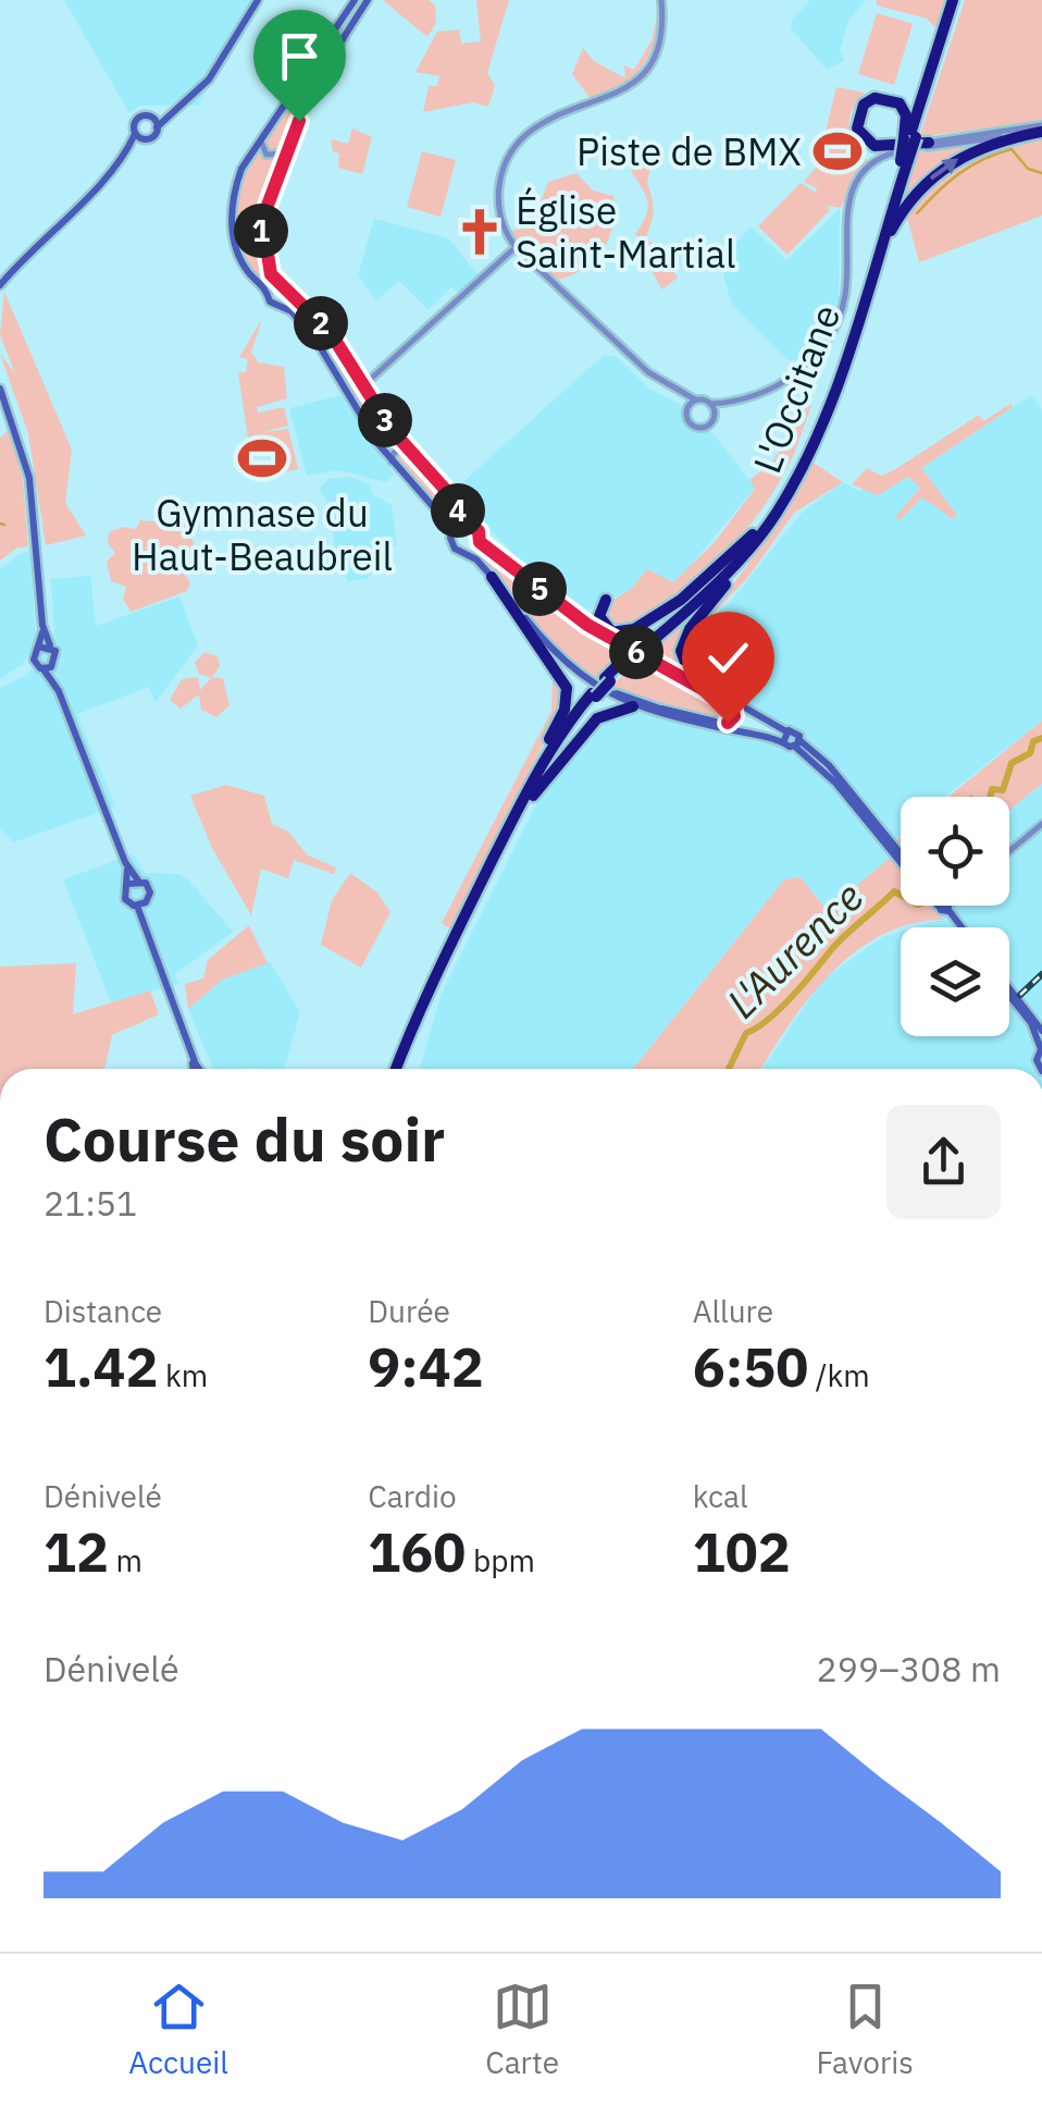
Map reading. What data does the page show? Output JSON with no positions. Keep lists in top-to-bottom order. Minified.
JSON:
{"streets":{"highway":["L'Occitane"]},"water":["L'Aurence"],"places":{"sports":["Piste de BMX","Gymnase du Haut-Beaubreil"],"church":["Église Saint-Martial"]},"page":{"pins":["1","2","3","4","5","6"],"heading":["Course du soir","21:51"],"stats":[["Distance","1.42 km"],["Durée","9:42"],["Allure","6:50 /km"],["Dénivelé","12 m"],["Cardio","160 bpm"],["kcal","102"]],"chart":["Dénivelé","299–308 m"],"tabs":["Accueil","Carte","Favoris"]}}
